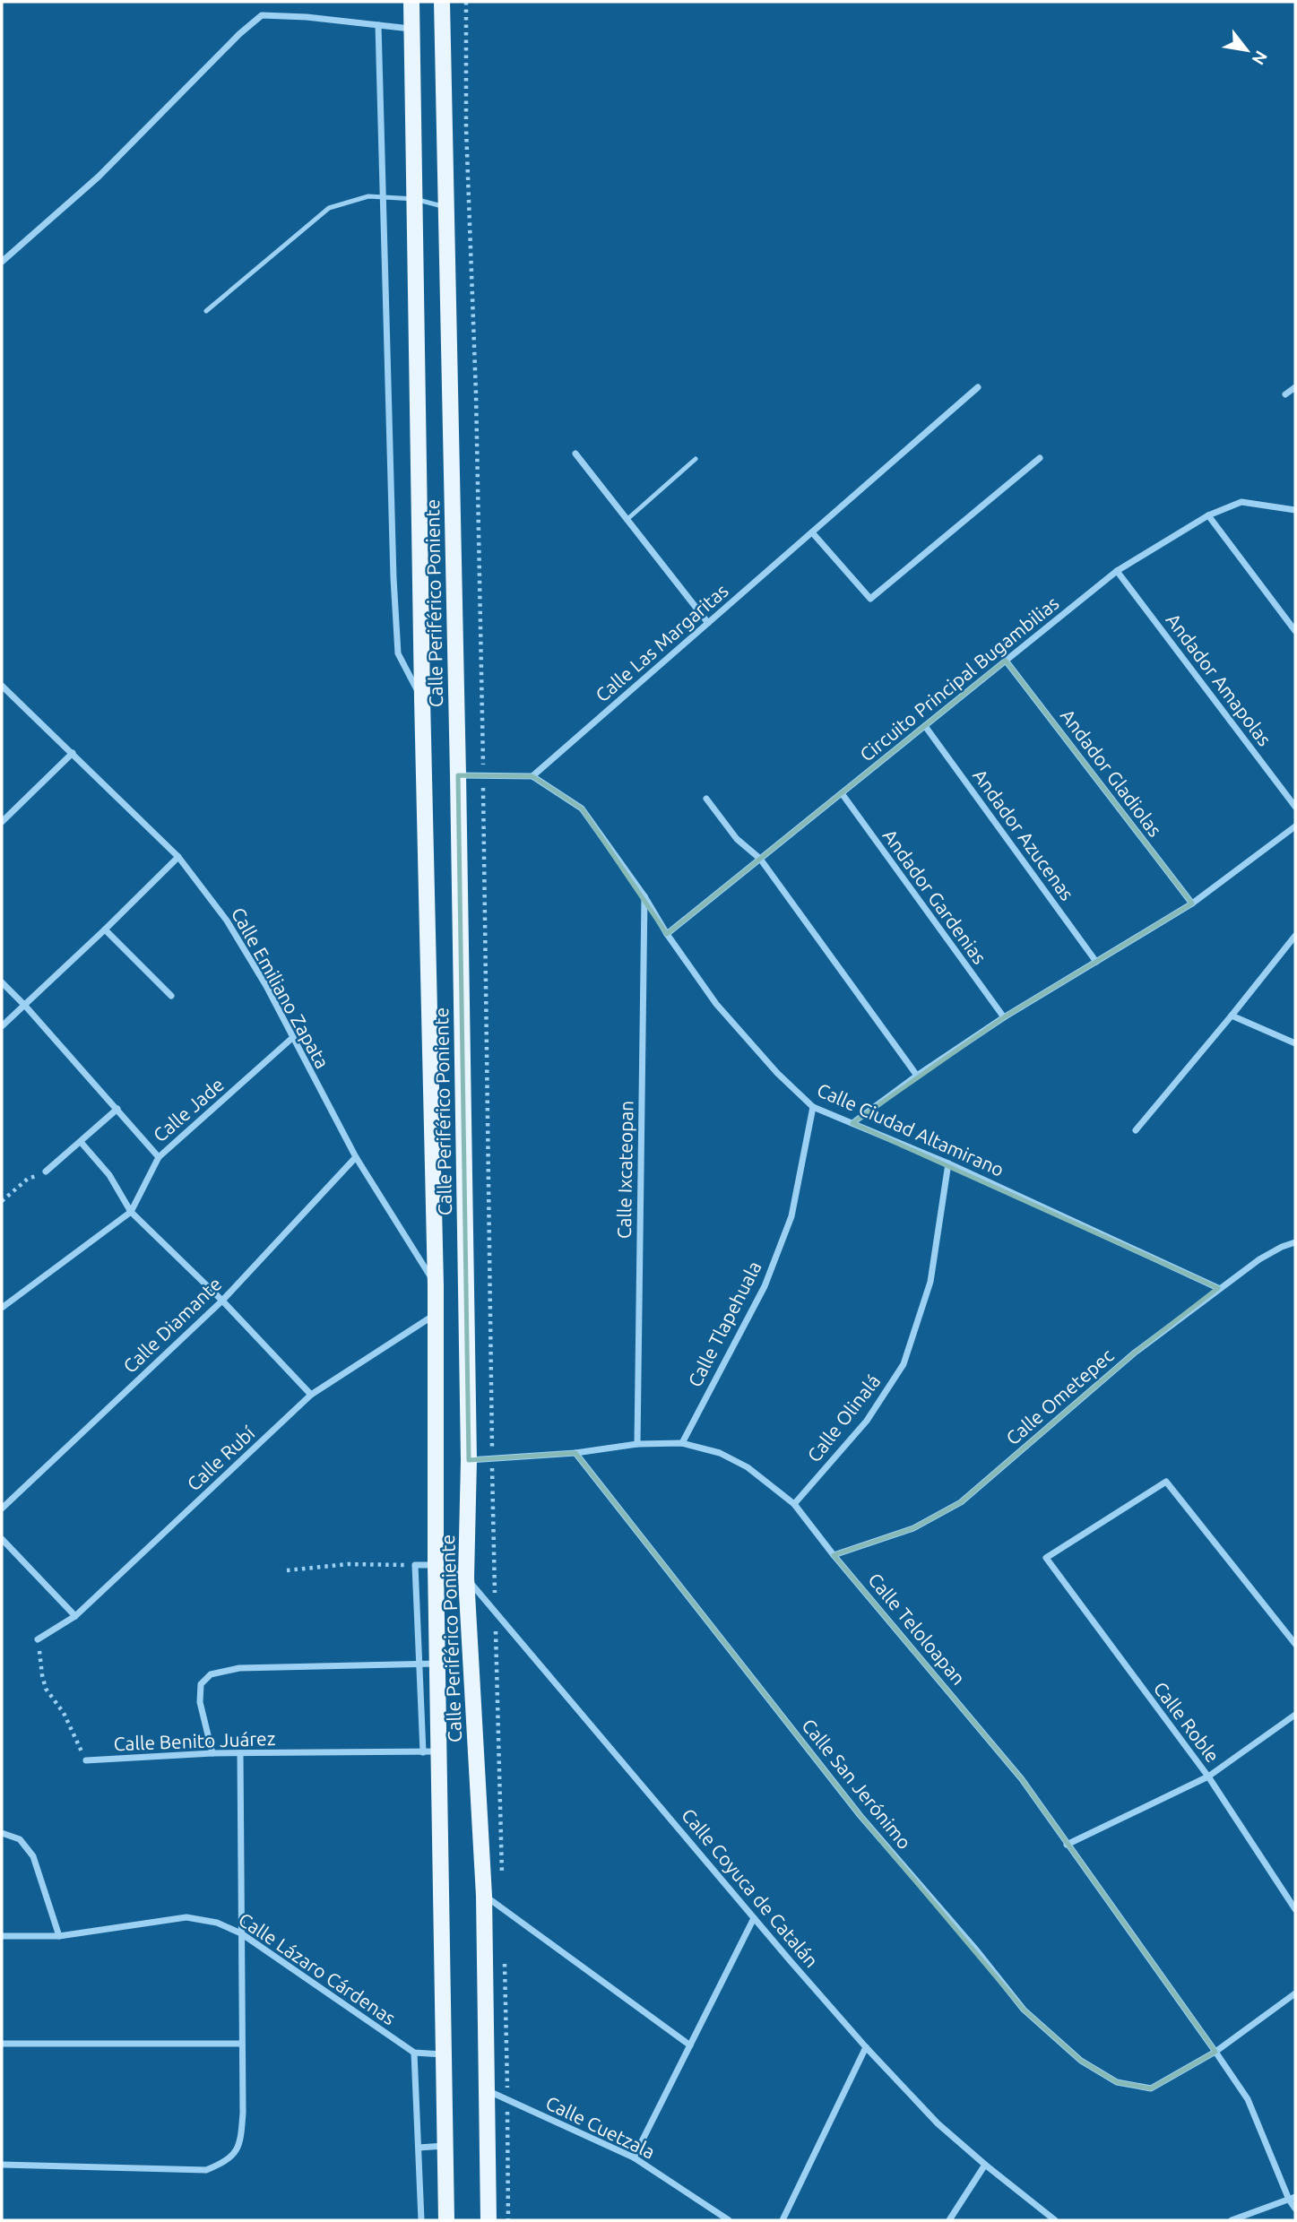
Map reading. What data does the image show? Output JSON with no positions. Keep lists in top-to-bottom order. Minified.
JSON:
{"streets":{"main road":["Calle Periférico Poniente"],"street":["Calle Las Margaritas","Circuito Principal Bugambilias","Andador Amapolas","Andador Gladiolas","Andador Azucenas","Andador Gardenias","Calle Emiliano Zapata","Calle Jade","Calle Ciudad Altamirano","Calle Ixcateopan","Calle Tlapehuala","Calle Diamante","Calle Ometepec","Calle Olinalá","Calle Rubí","Calle Teloloapan","Calle Roble","Calle Benito Juárez","Calle San Jerónimo","Calle Coyuca de Catalán","Calle Lázaro Cárdenas","Calle Cuetzala"]},"crossings":[["Calle Periférico Poniente","Calle Emiliano Zapata"],["Calle Periférico Poniente","Calle Rubí"],["Calle Periférico Poniente","Calle Teloloapan"],["Calle Periférico Poniente","Calle Benito Juárez"],["Calle Periférico Poniente","Calle Coyuca de Catalán"],["Calle Periférico Poniente","Calle Cuetzala"],["Calle Las Margaritas","Calle Ciudad Altamirano"],["Circuito Principal Bugambilias","Andador Amapolas"],["Circuito Principal Bugambilias","Andador Gladiolas"],["Circuito Principal Bugambilias","Andador Azucenas"],["Circuito Principal Bugambilias","Andador Gardenias"],["Circuito Principal Bugambilias","Calle Ciudad Altamirano"],["Calle Emiliano Zapata","Calle Jade"],["Calle Emiliano Zapata","Calle Diamante"],["Calle Ciudad Altamirano","Calle Ixcateopan"],["Calle Ciudad Altamirano","Calle Tlapehuala"],["Calle Ciudad Altamirano","Calle Ometepec"],["Calle Ciudad Altamirano","Calle Olinalá"],["Calle Ixcateopan","Calle Teloloapan"],["Calle Tlapehuala","Calle Teloloapan"],["Calle Ometepec","Calle Teloloapan"],["Calle Olinalá","Calle Teloloapan"],["Calle Teloloapan","Calle San Jerónimo"]],"north":"bottom right"}
